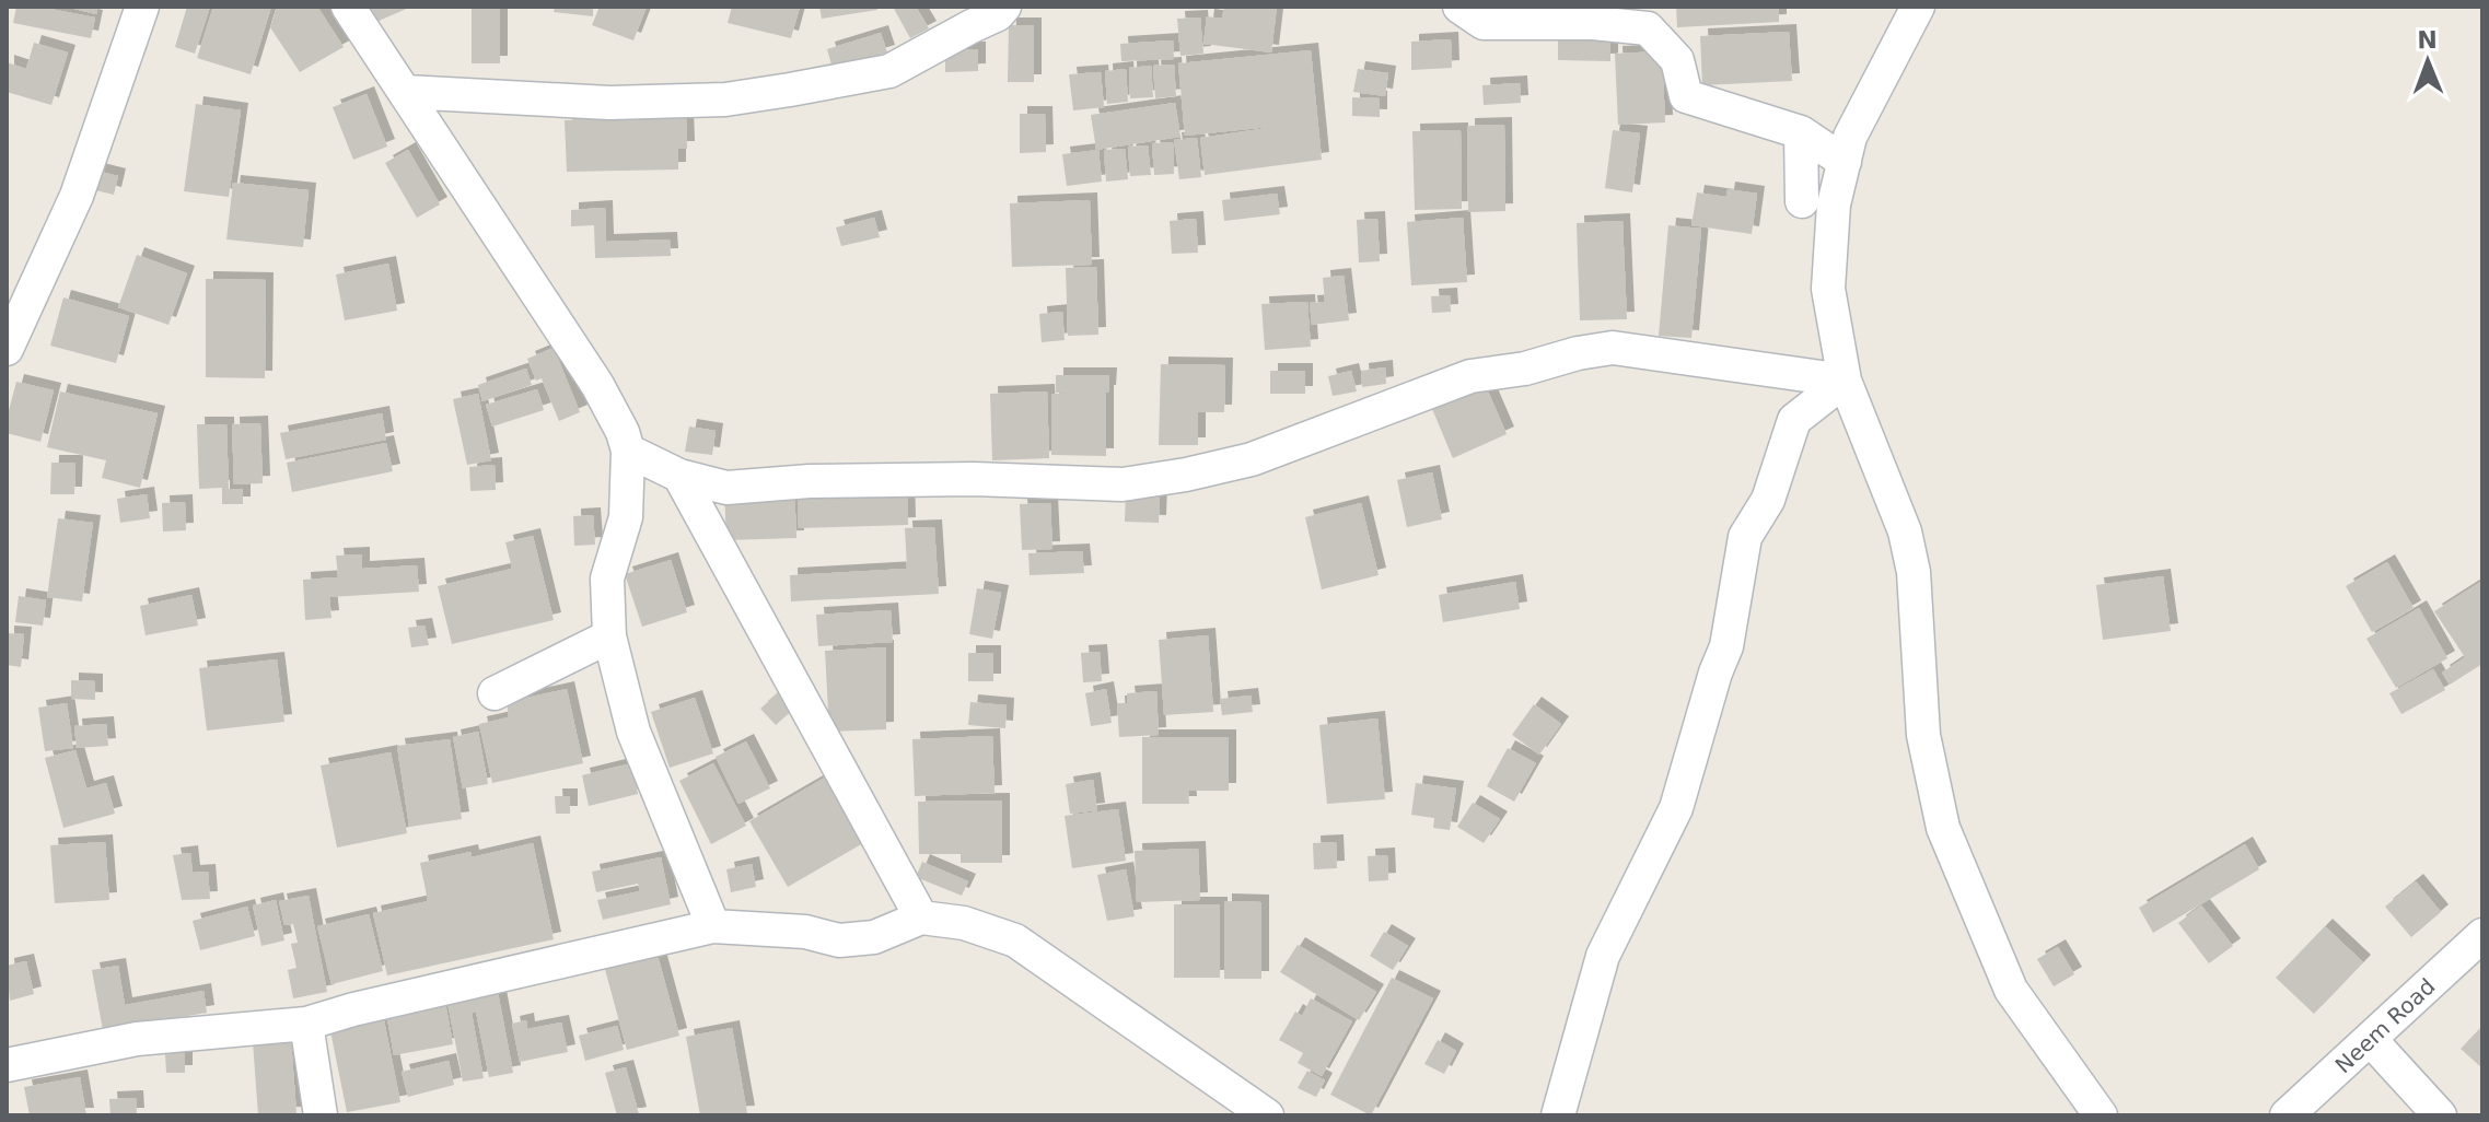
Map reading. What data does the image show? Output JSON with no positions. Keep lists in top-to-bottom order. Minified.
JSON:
{"streets":{"street":["Neem Road"]},"north":"top"}
